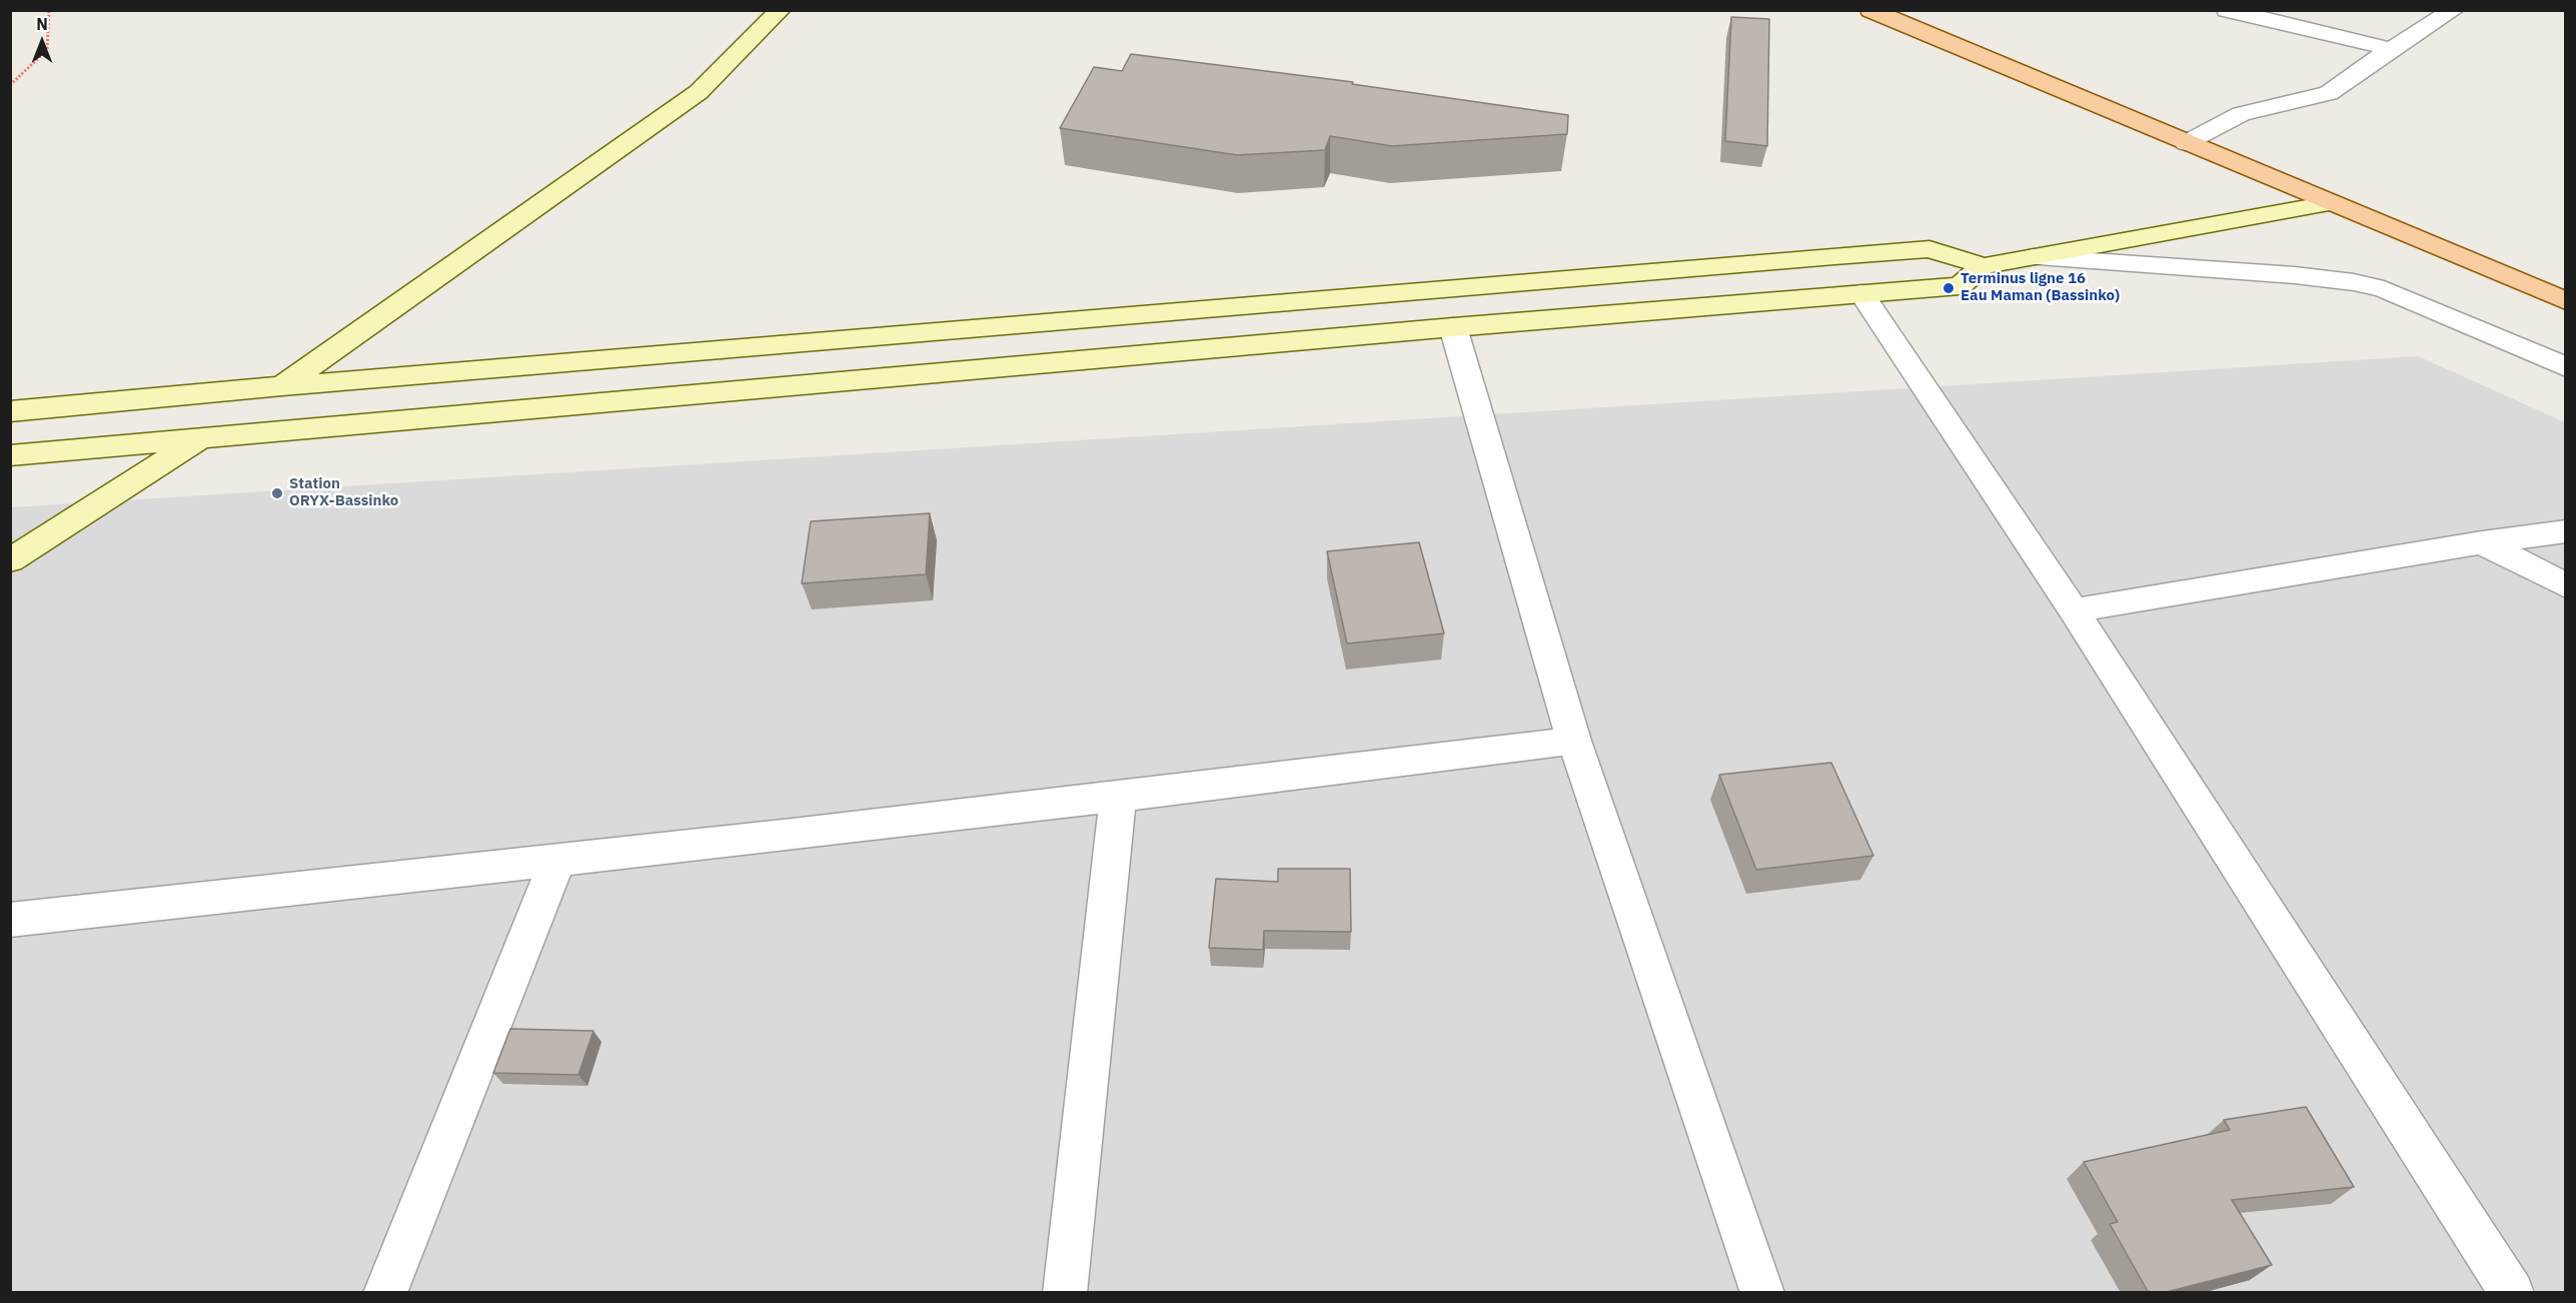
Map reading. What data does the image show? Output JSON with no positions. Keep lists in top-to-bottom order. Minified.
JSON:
{"places":["Terminus ligne 16 Eau Maman (Bassinko)","Station ORYX-Bassinko"],"north":"top"}
